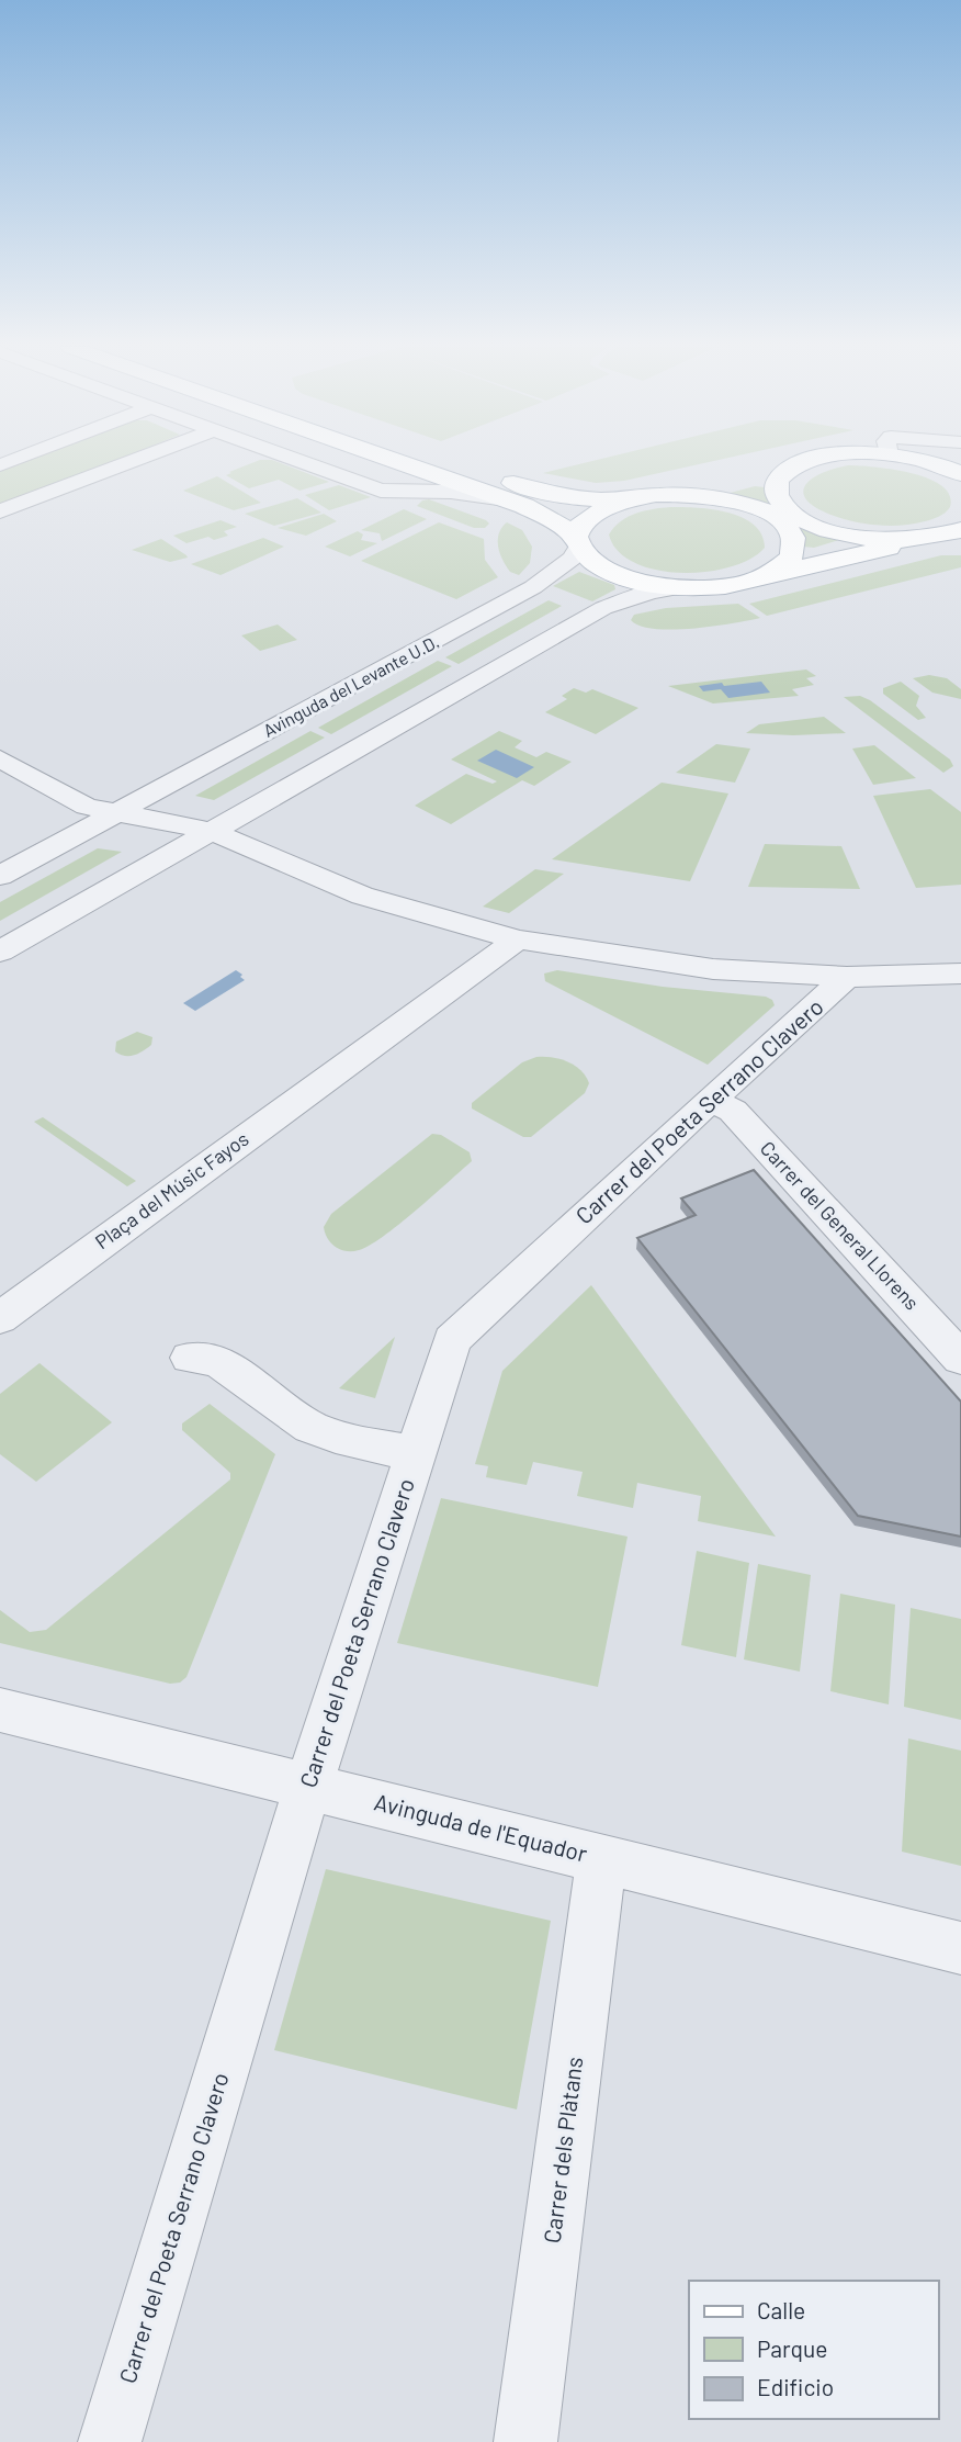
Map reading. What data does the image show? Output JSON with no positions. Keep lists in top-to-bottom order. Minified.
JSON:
{"streets":{"street":["Avinguda del Levante U.D.","Carrer del Poeta Serrano Clavero","Plaça del Músic Fayos","Carrer del General Llorens","Avinguda de l'Equador","Carrer dels Plàtans"]},"crossings":[["Carrer del Poeta Serrano Clavero","Carrer del General Llorens"],["Carrer del Poeta Serrano Clavero","Avinguda de l'Equador"],["Avinguda de l'Equador","Carrer dels Plàtans"]],"legend":["Calle","Parque","Edificio"]}
